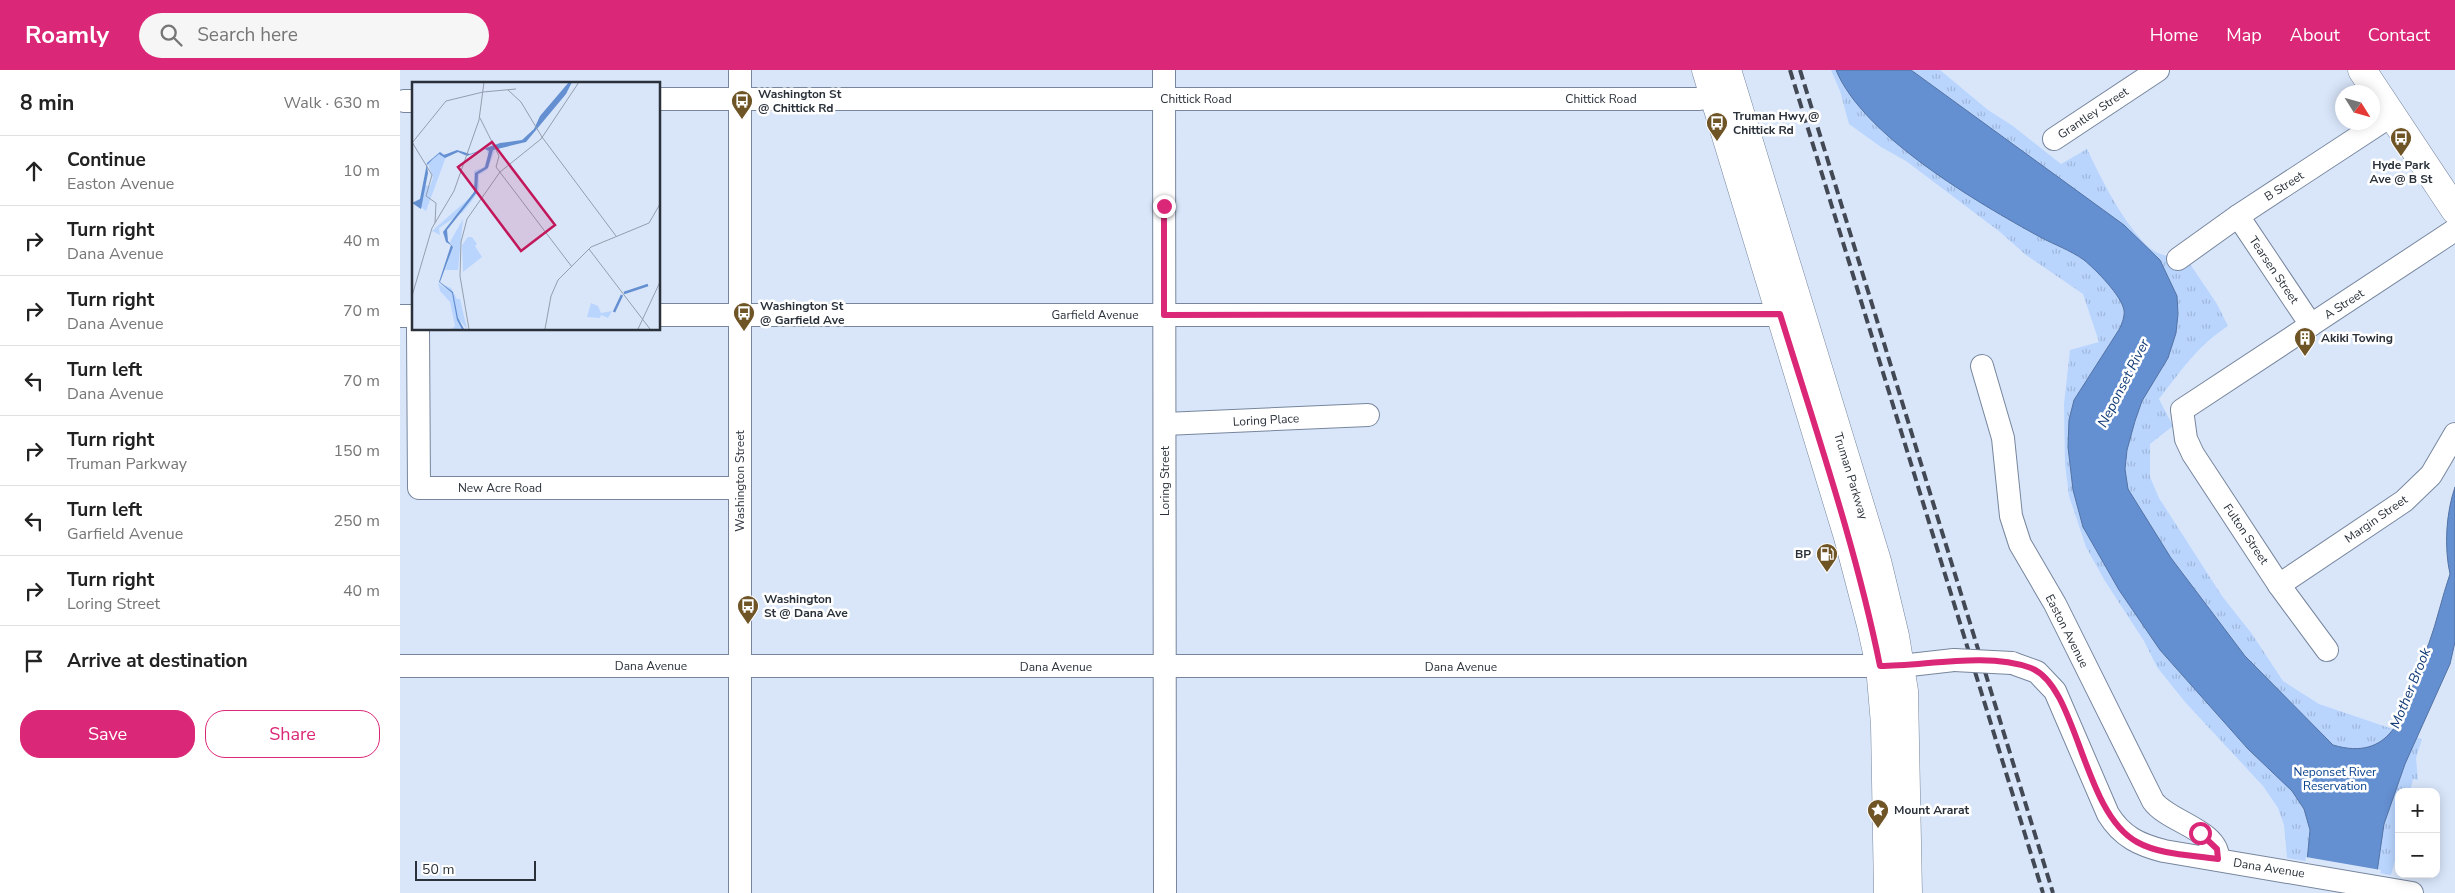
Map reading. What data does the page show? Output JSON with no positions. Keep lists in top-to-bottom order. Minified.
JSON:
{"streets":{"main road":["Truman Parkway"],"street":["Chittick Road","Grantley Street","B Street","Tearsen Street","A Street","Garfield Avenue","Loring Place","Washington Street","Loring Street","New Acre Road","Margin Street","Fulton Street","Easton Avenue","Dana Avenue"]},"crossings":[["Chittick Road","Truman Parkway"],["Chittick Road","Washington Street"],["Chittick Road","Loring Street"],["B Street","Tearsen Street"],["Tearsen Street","A Street"],["A Street","Fulton Street"],["Garfield Avenue","Truman Parkway"],["Garfield Avenue","Washington Street"],["Garfield Avenue","Loring Street"],["Loring Place","Loring Street"],["Truman Parkway","Dana Avenue"],["Washington Street","New Acre Road"],["Washington Street","Dana Avenue"],["Loring Street","Dana Avenue"],["Margin Street","Fulton Street"],["Easton Avenue","Dana Avenue"]],"water":["Neponset River","Mother Brook"],"parks":["Neponset River Reservation"],"places":{"bus stop":["Washington St @ Chittick Rd","Truman Hwy @ Chittick Rd","Hyde Park Ave @ B St","Washington St @ Garfield Ave","Washington St @ Dana Ave"],"building":["Akiki Towing"],"fuel station":["BP"],"place":["Mount Ararat"]},"scale_bar":"50 m","north":"bottom right","page":{"header":"Roamly","search":"Search here","nav":["Home","Map","About","Contact"],"heading":["8 min","Walk · 630 m"],"list":[["Continue","Easton Avenue","10 m"],["Turn right","Dana Avenue","40 m"],["Turn right","Dana Avenue","70 m"],["Turn left","Dana Avenue","70 m"],["Turn right","Truman Parkway","150 m"],["Turn left","Garfield Avenue","250 m"],["Turn right","Loring Street","40 m"],"Arrive at destination"],"buttons":["Save","Share"],"map_buttons":["+","−"],"scale":"50 m"}}
